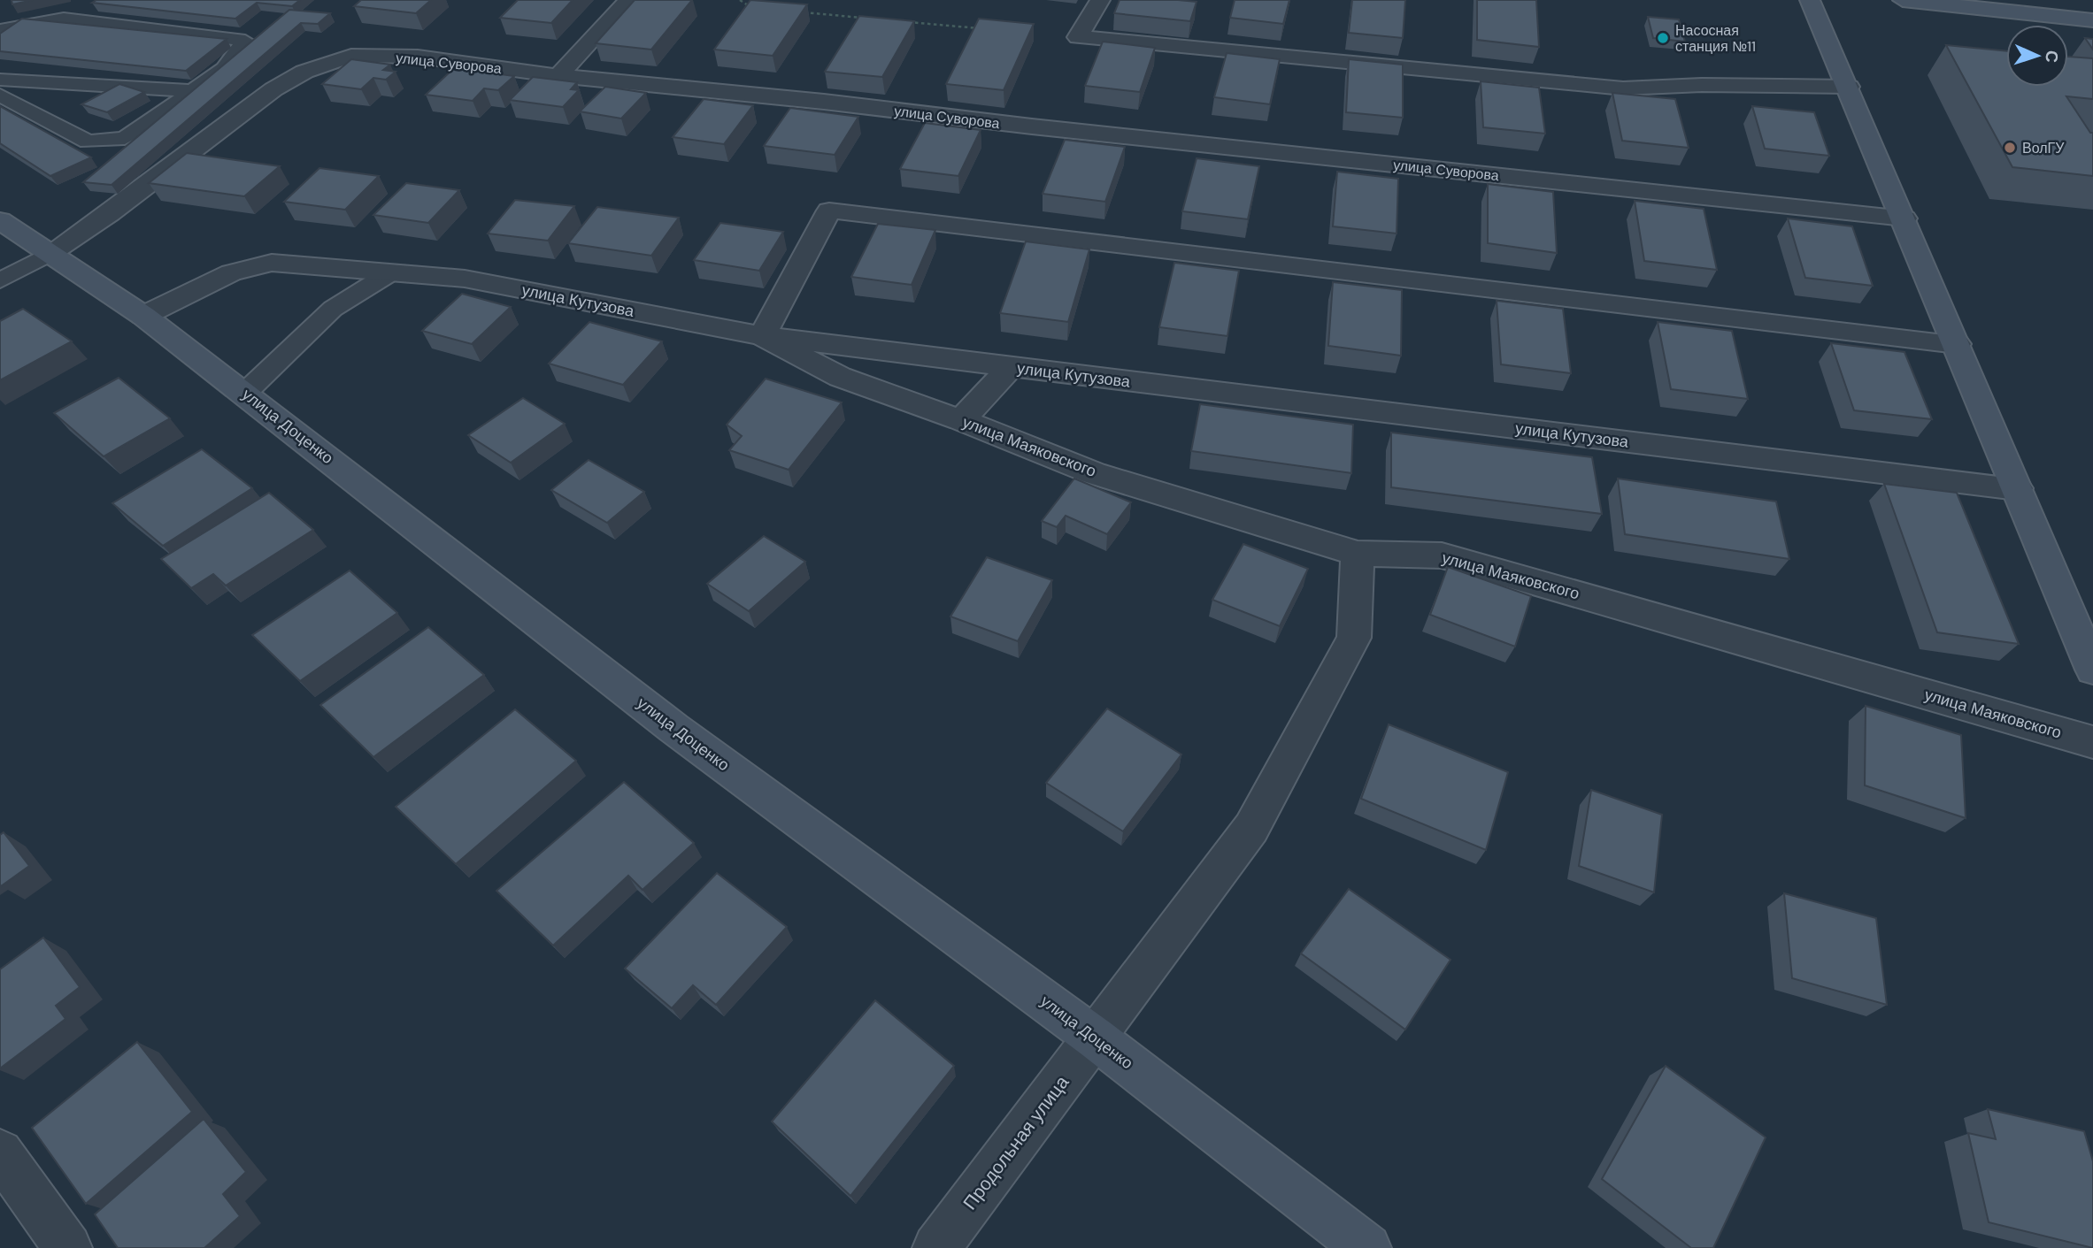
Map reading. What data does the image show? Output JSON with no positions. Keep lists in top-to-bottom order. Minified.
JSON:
{"streets":{"main road":["улица Доценко"],"street":["улица Суворова","улица Кутузова","улица Маяковского","Продольная улица"]},"crossings":[["улица Суворова","улица Доценко"],["улица Кутузова","улица Доценко"],["улица Кутузова","улица Маяковского"],["улица Доценко","Продольная улица"],["улица Маяковского","Продольная улица"]],"places":["Насосная станция №11","ВолГУ"],"north":"right"}
